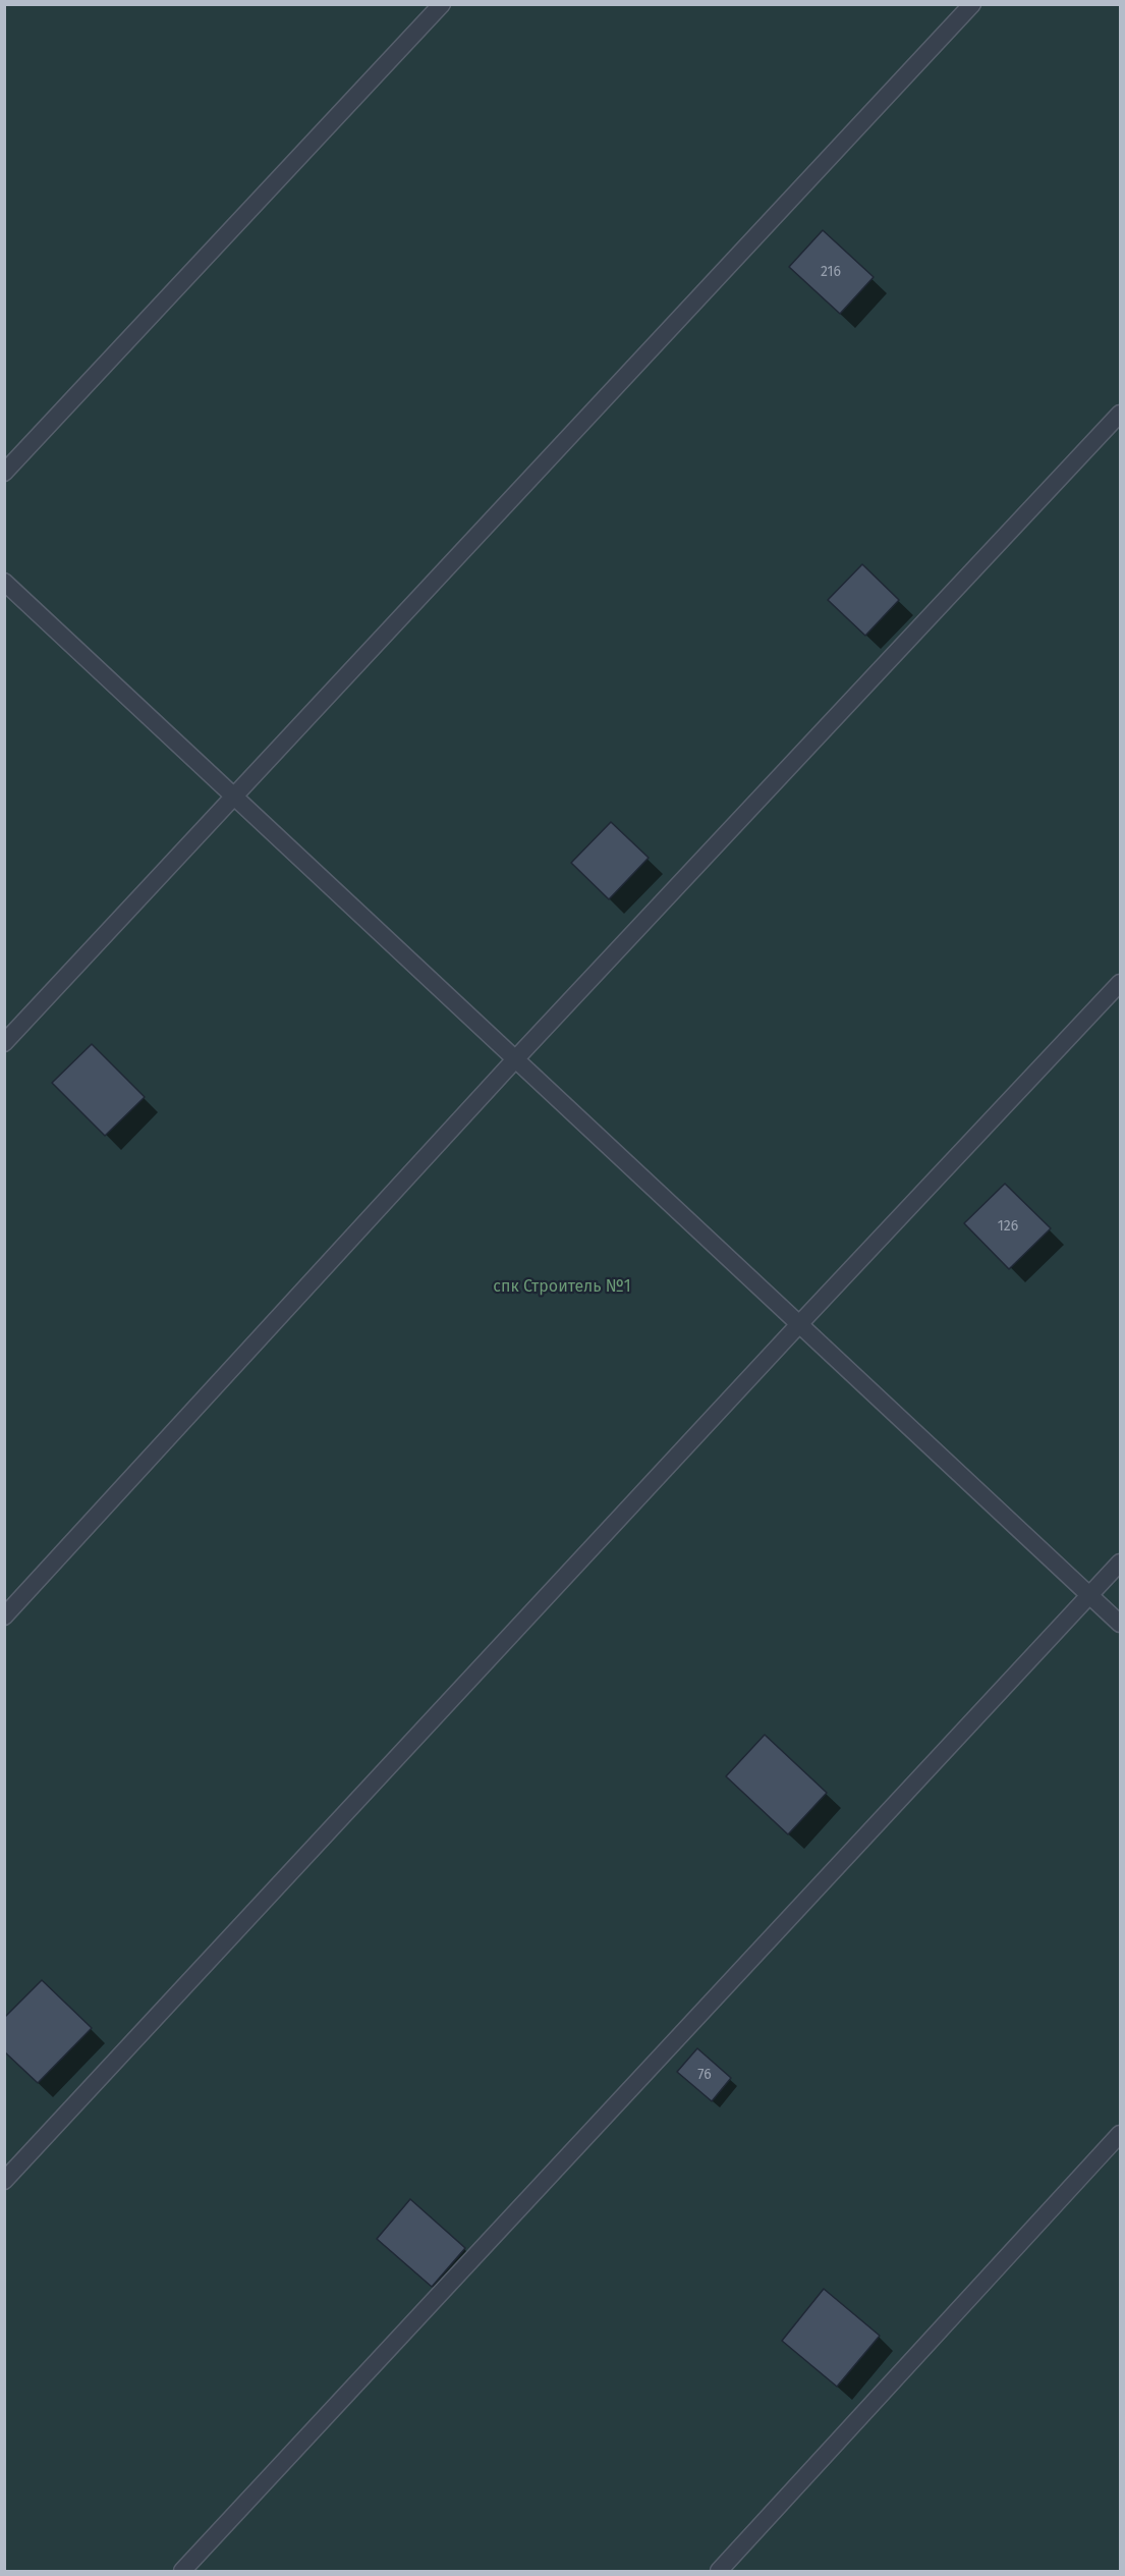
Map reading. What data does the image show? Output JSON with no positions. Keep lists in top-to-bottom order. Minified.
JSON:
{"parks":["спк Строитель №1"],"house_numbers":["216","126","76"]}
